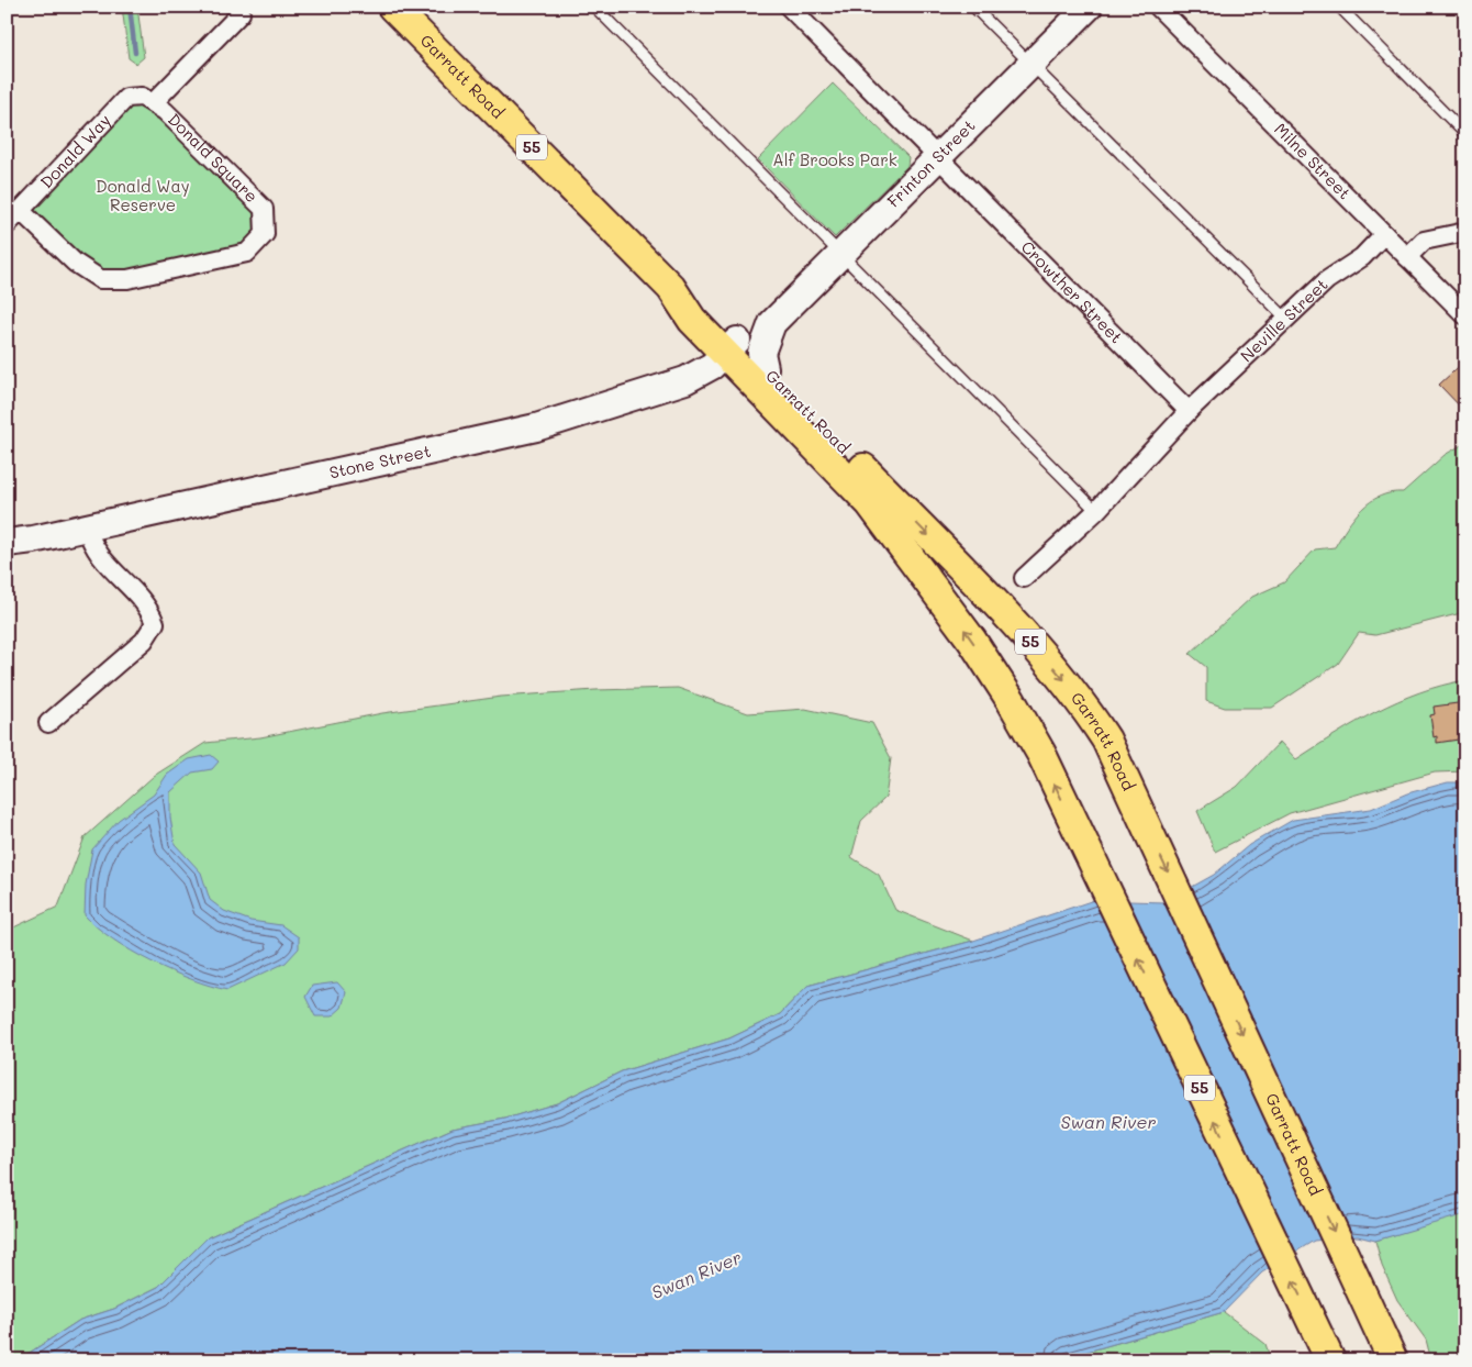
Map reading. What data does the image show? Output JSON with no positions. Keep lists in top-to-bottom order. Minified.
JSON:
{"streets":{"main road":["Garratt Road","55"],"street":["Donald Way","Donald Square","Milne Street","Frinton Street","Crowther Street","Neville Street","Stone Street"]},"crossings":[["Garratt Road","Frinton Street"],["Garratt Road","Stone Street"],["Donald Way","Donald Square"],["Milne Street","Neville Street"],["Frinton Street","Crowther Street"],["Crowther Street","Neville Street"]],"water":["Swan River"],"parks":["Alf Brooks Park","Donald Way Reserve"]}
